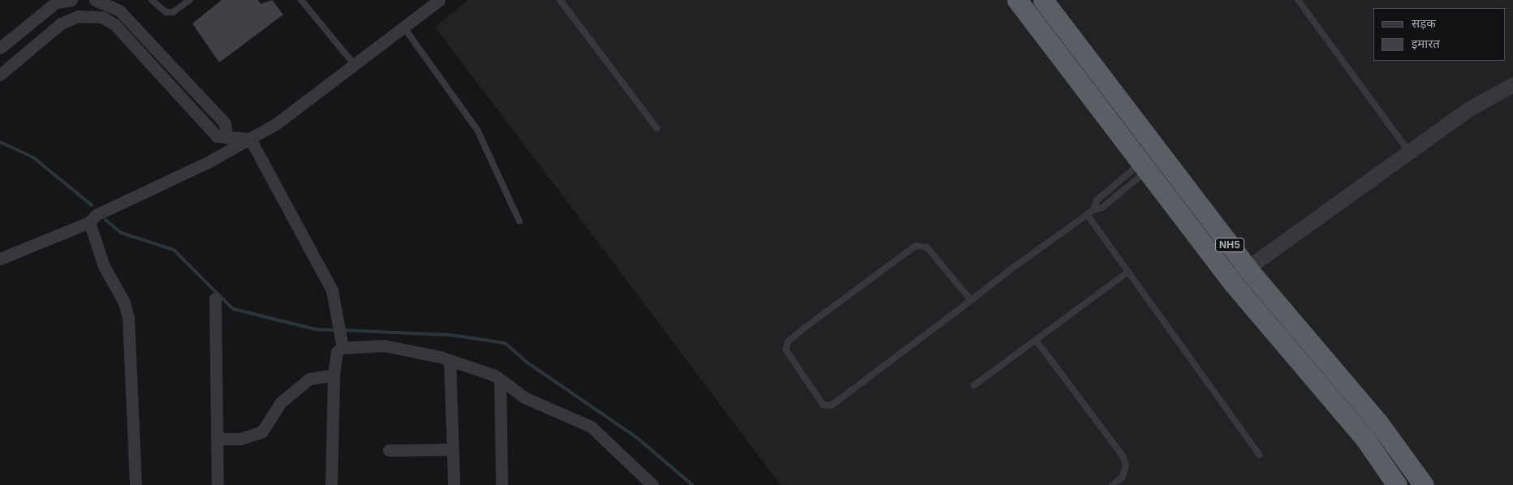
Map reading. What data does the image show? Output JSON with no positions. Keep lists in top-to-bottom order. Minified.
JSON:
{"streets":{"highway":["NH5"]},"legend":["सड़क","इमारत"]}
